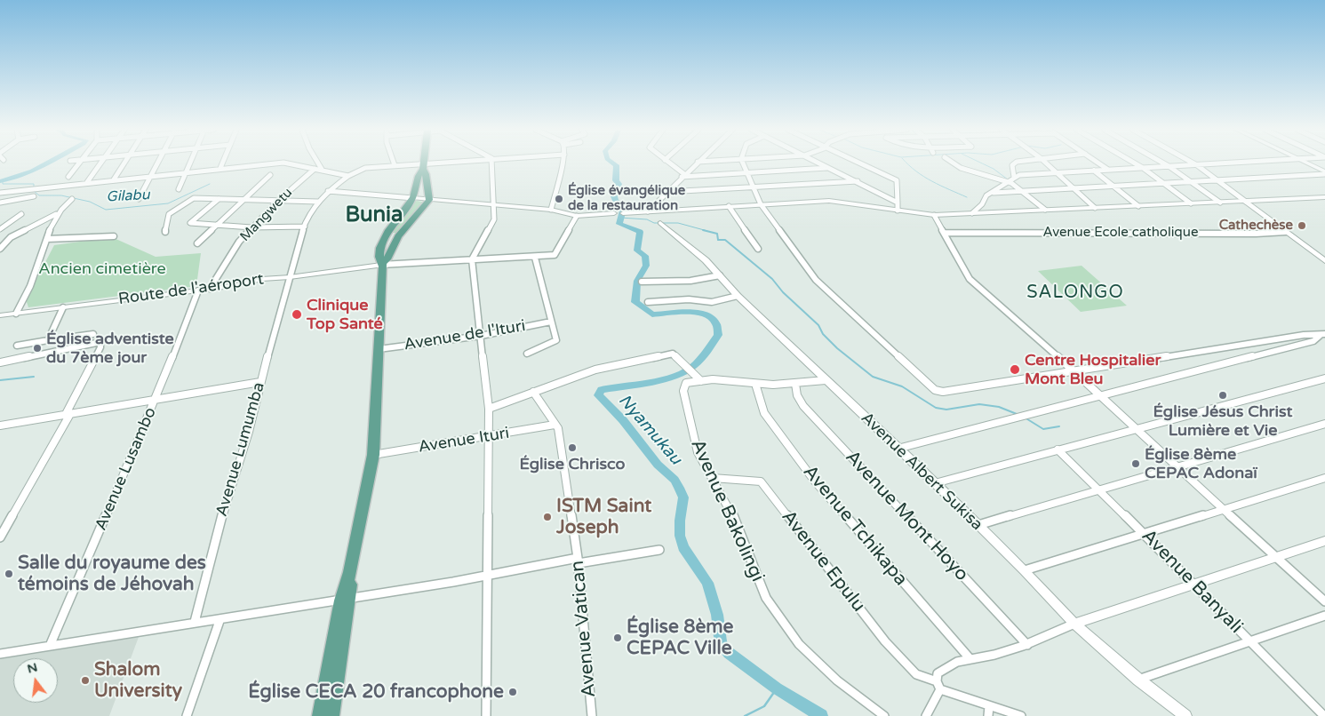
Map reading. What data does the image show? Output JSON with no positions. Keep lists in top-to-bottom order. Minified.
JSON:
{"streets":{"street":["Mangwetu","Avenue Ecole catholique","Route de l'aéroport","Avenue de l'Ituri","Avenue Ituri","Avenue Lumumba","Avenue Lusambo","Avenue Albert Sukisa","Avenue Bakolingi","Avenue Mont Hoyo","Avenue Tchikapa","Avenue Epulu","Avenue Banyali","Avenue Vatican"]},"crossings":[["Mangwetu","Route de l'aéroport"],["Route de l'aéroport","Avenue Lumumba"],["Route de l'aéroport","Avenue Lusambo"],["Avenue Ituri","Avenue Vatican"],["Avenue Bakolingi","Avenue Epulu"]],"districts":["Bunia","SALONGO"],"water":["Gilabu","Nyamukau"],"parks":["Ancien cimetière"],"places":["Église évangélique de la restauration","Cathechèse","Clinique Top Santé","Église adventiste du 7ème jour","Centre Hospitalier Mont Bleu","Église Jésus Christ Lumière et Vie","Église Chrisco","Église 8ème CEPAC Adonaï","ISTM Saint Joseph","Salle du royaume des témoins de Jéhovah","Église 8ème CEPAC Ville","Shalom University","Église CECA 20 francophone"],"north":"top"}
